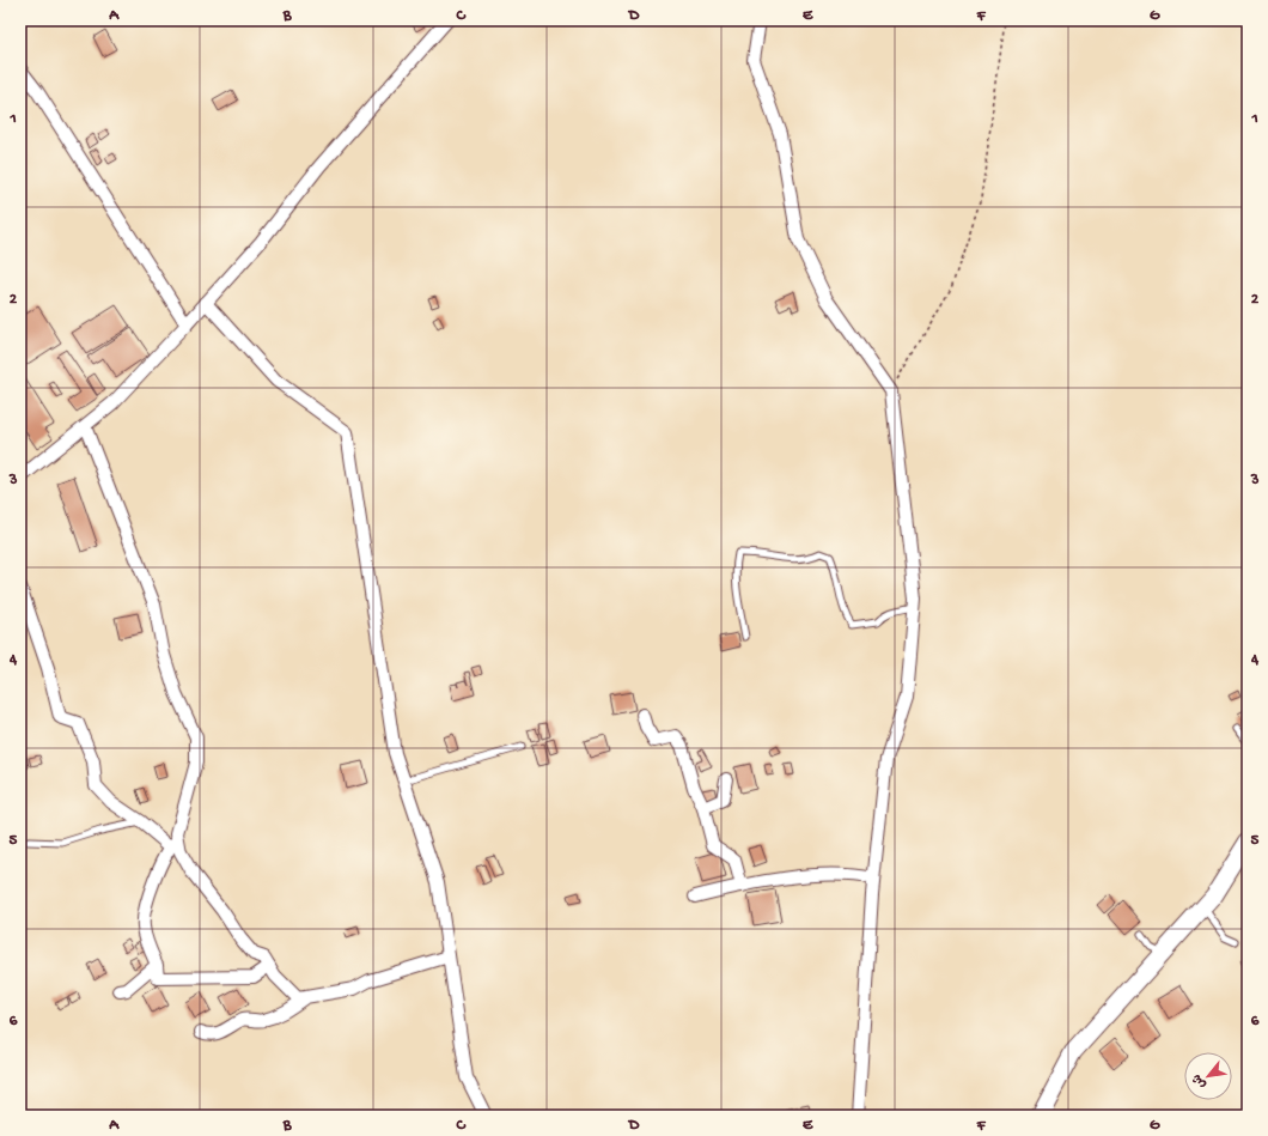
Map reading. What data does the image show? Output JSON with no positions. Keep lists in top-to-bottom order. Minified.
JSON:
{"north":"bottom left","grid":{"columns":["A","B","C","D","E","F","G"],"rows":["1","2","3","4","5","6"]}}
